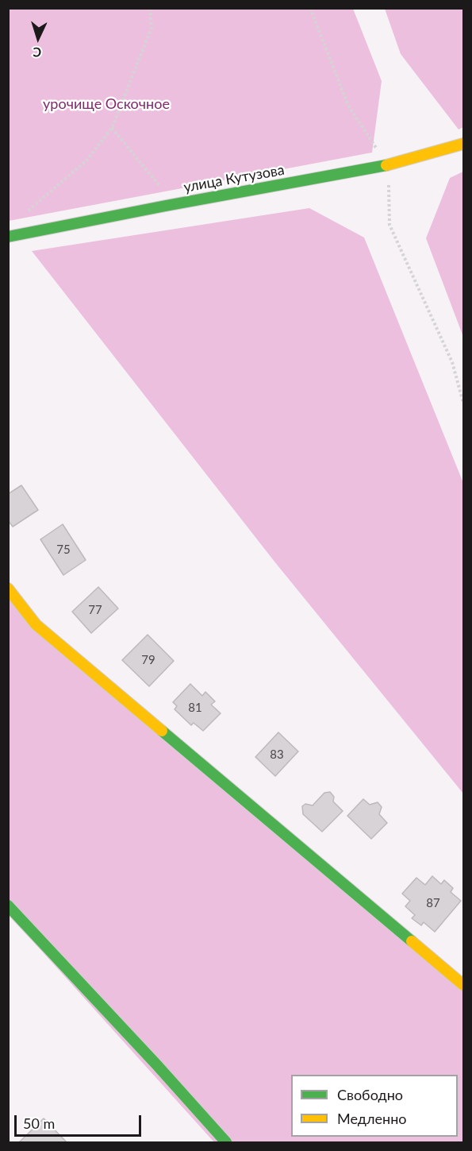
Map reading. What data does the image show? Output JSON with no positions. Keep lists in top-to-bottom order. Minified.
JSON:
{"streets":{"street":["улица Кутузова"]},"parks":["урочище Оскочное"],"house_numbers":["75","77","79","81","83","87"],"legend":["Свободно","Медленно"],"scale_bar":"50 m","north":"bottom"}
